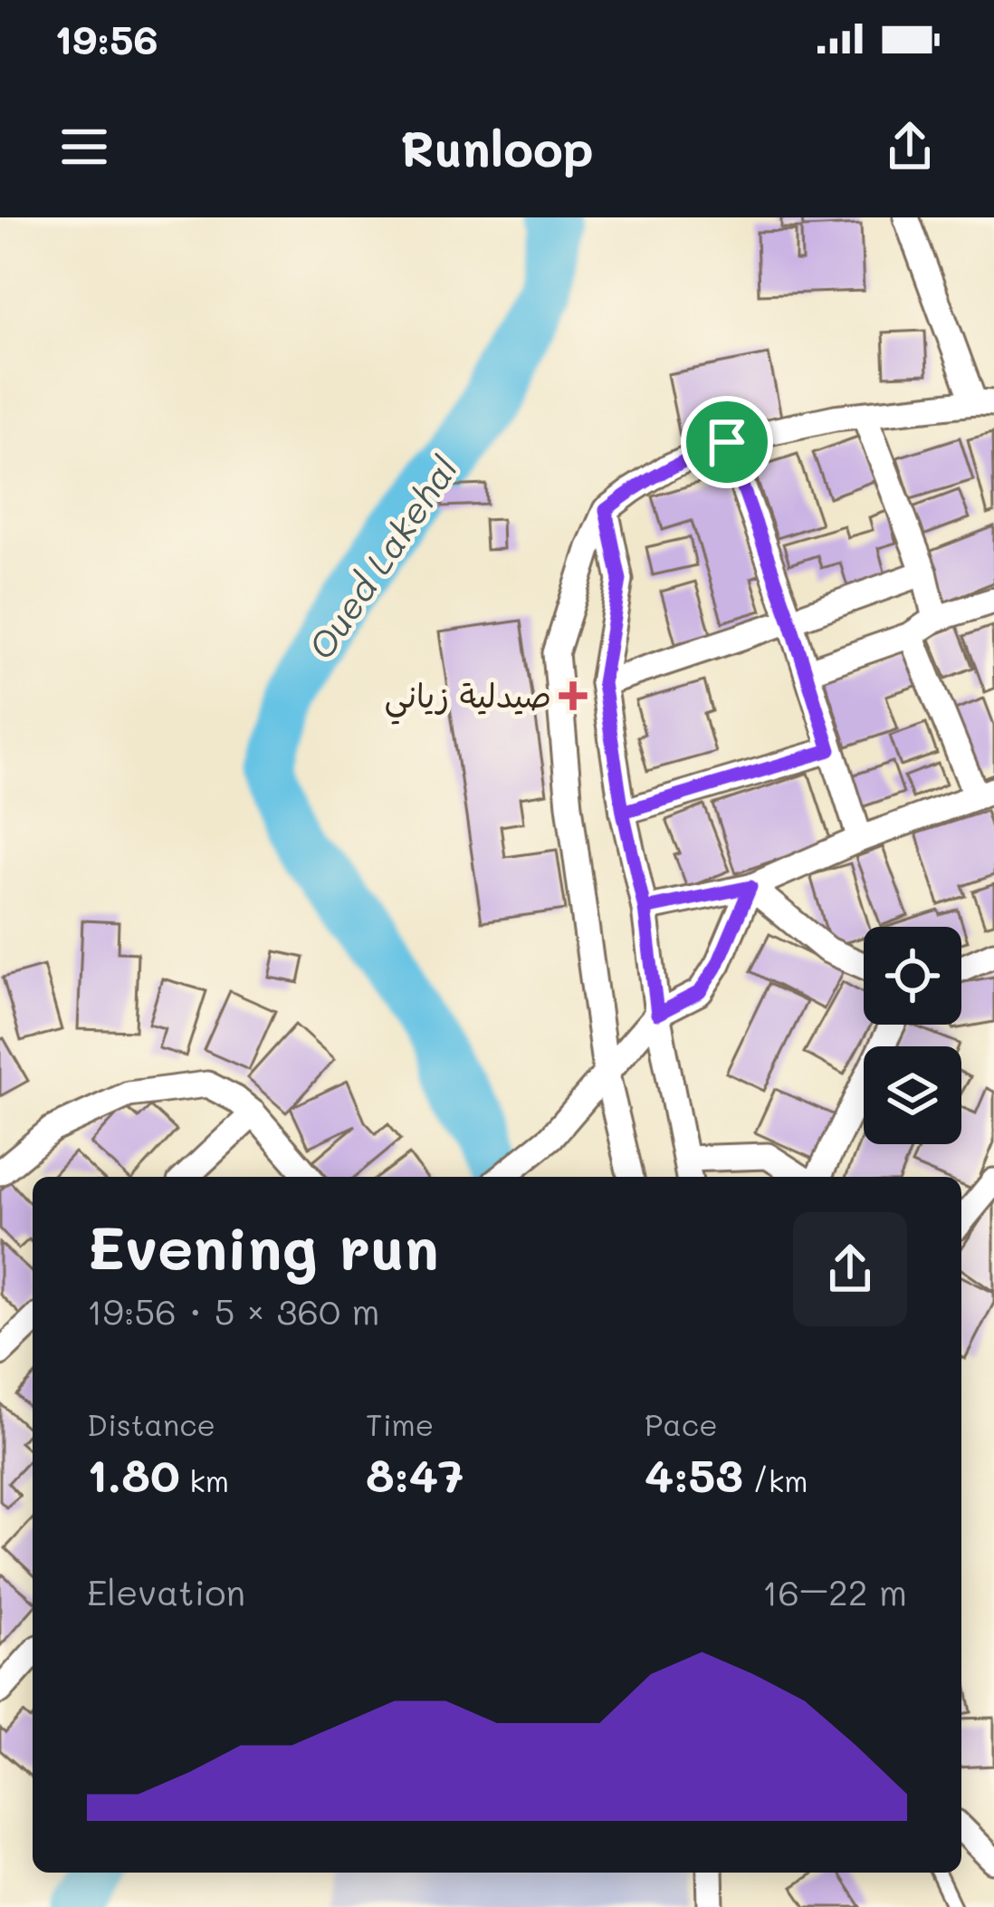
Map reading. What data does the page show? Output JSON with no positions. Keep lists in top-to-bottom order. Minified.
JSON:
{"water":["Oued Lakehal"],"places":{"health":["صيدلية زياني"]},"page":{"status":"19:56","header":"Runloop","heading":["Evening run","19:56 · 5 × 360 m"],"stats":[["Distance","1.80 km"],["Time","8:47"],["Pace","4:53 /km"]],"chart":["Elevation","16–22 m"]}}
